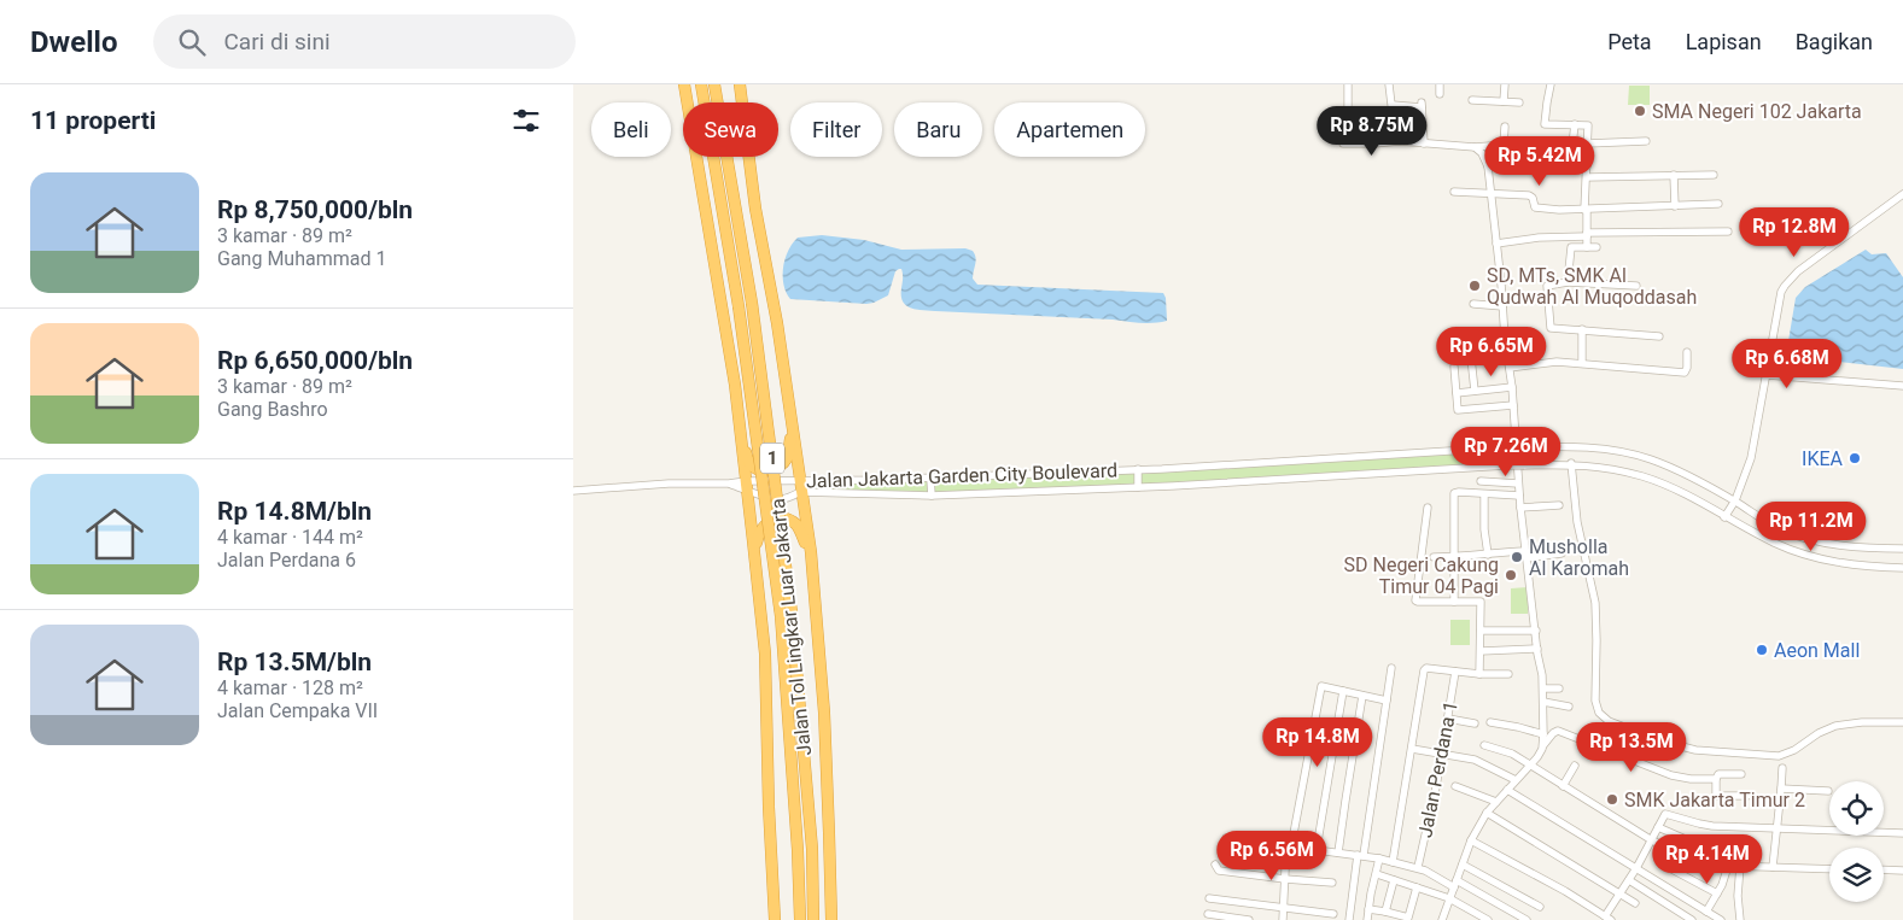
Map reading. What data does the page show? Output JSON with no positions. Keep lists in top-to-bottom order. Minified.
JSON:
{"streets":{"highway":["1","Jalan Tol Lingkar Luar Jakarta"],"street":["Jalan Jakarta Garden City Boulevard","Jalan Perdana 1"]},"places":["SMA Negeri 102 Jakarta","SD, MTs, SMK Al Qudwah Al Muqoddasah","IKEA","Musholla Al Karomah","SD Negeri Cakung Timur 04 Pagi","Aeon Mall","SMK Jakarta Timur 2"],"page":{"header":"Dwello","search":"Cari di sini","nav":["Peta","Lapisan","Bagikan"],"heading":"11 properti","chip":["Beli","Sewa","Filter","Baru","Apartemen"],"price":["Rp 8.75M","Rp 5.42M","Rp 12.8M","Rp 6.65M","Rp 6.68M","Rp 7.26M","Rp 11.2M","Rp 14.8M","Rp 13.5M","Rp 6.56M","Rp 4.14M"],"list":[{"name":"Rp 8,750,000/bln","note":"3 kamar · 89 m² · Gang Muhammad 1"},{"name":"Rp 6,650,000/bln","note":"3 kamar · 89 m² · Gang Bashro"},{"name":"Rp 14.8M/bln","note":"4 kamar · 144 m² · Jalan Perdana 6"},{"name":"Rp 13.5M/bln","note":"4 kamar · 128 m² · Jalan Cempaka VII"}]}}
